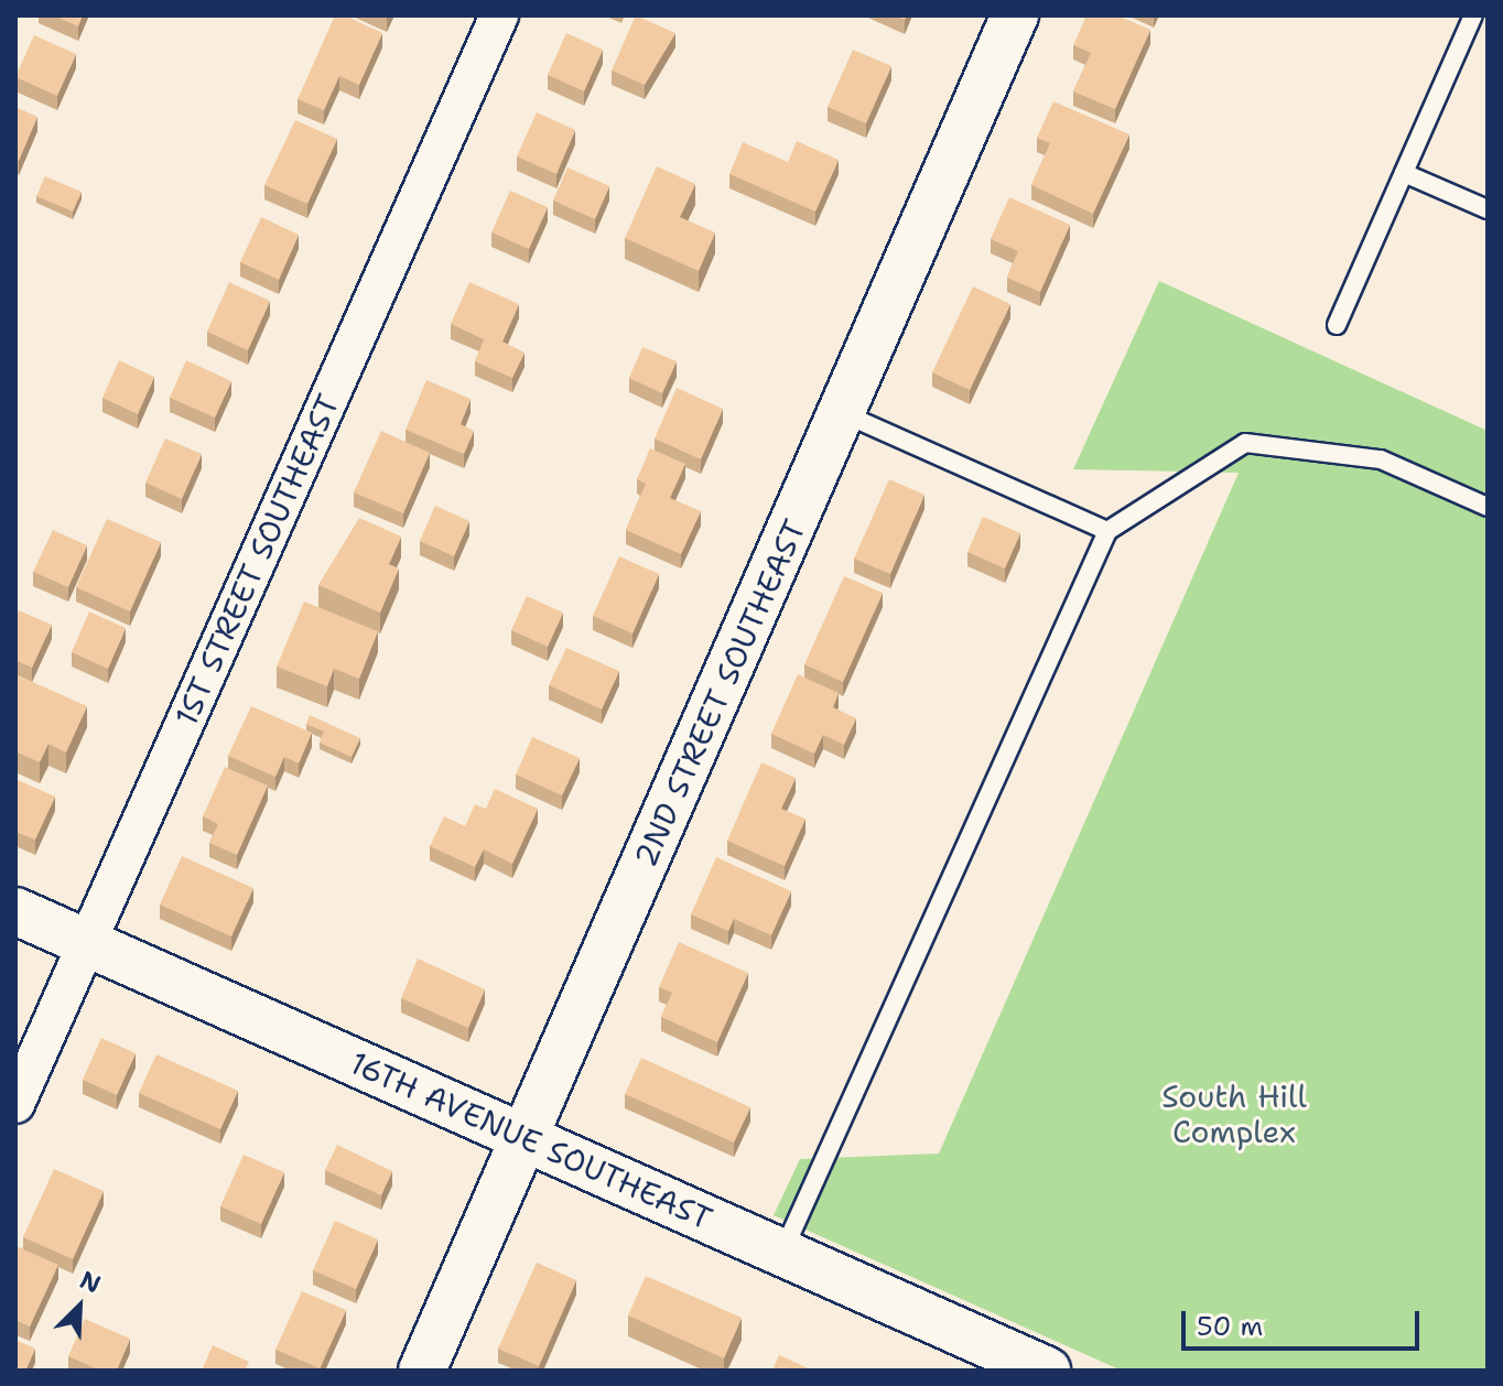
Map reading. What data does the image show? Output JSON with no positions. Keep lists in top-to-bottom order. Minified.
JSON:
{"streets":{"street":["1ST STREET SOUTHEAST","2ND STREET SOUTHEAST","16TH AVENUE SOUTHEAST"]},"crossings":[["1ST STREET SOUTHEAST","16TH AVENUE SOUTHEAST"],["2ND STREET SOUTHEAST","16TH AVENUE SOUTHEAST"]],"parks":["South Hill Complex"],"scale_bar":"50 m","north":"top right"}
